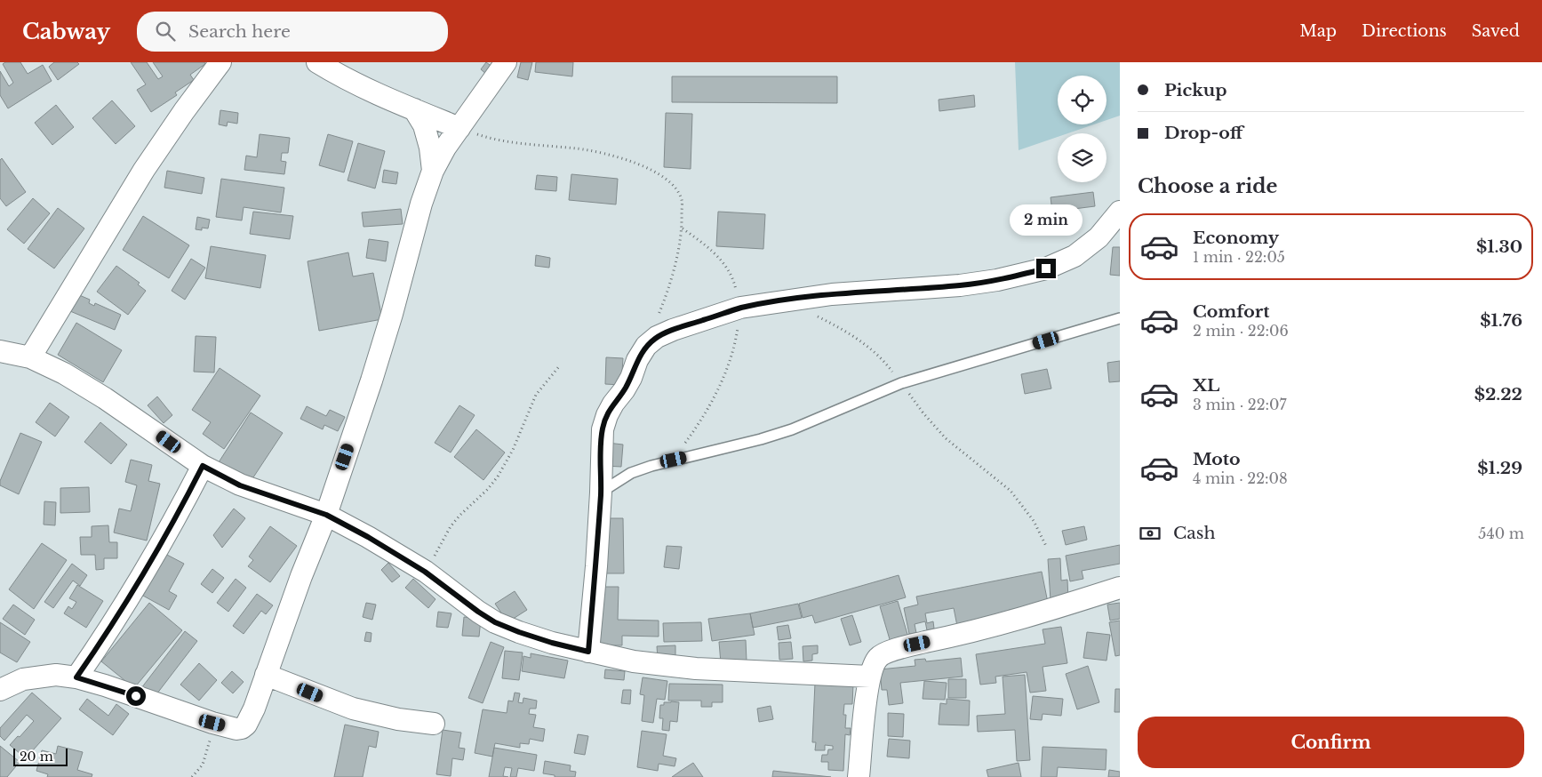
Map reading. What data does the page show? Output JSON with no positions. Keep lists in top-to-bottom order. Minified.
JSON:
{"scale_bar":"20 m","page":{"header":"Cabway","search":"Search here","nav":["Map","Directions","Saved"],"banner":["Pickup","Drop-off"],"heading":"Choose a ride","bubble":"2 min","list":[{"name":"Economy","note":"1 min · 22:05","value":"$1.30"},{"name":"Comfort","note":"2 min · 22:06","value":"$1.76"},{"name":"XL","note":"3 min · 22:07","value":"$2.22"},{"name":"Moto","note":"4 min · 22:08","value":"$1.29"}],"pay":["Cash","540 m"],"buttons":"Confirm","scale":"20 m"}}
